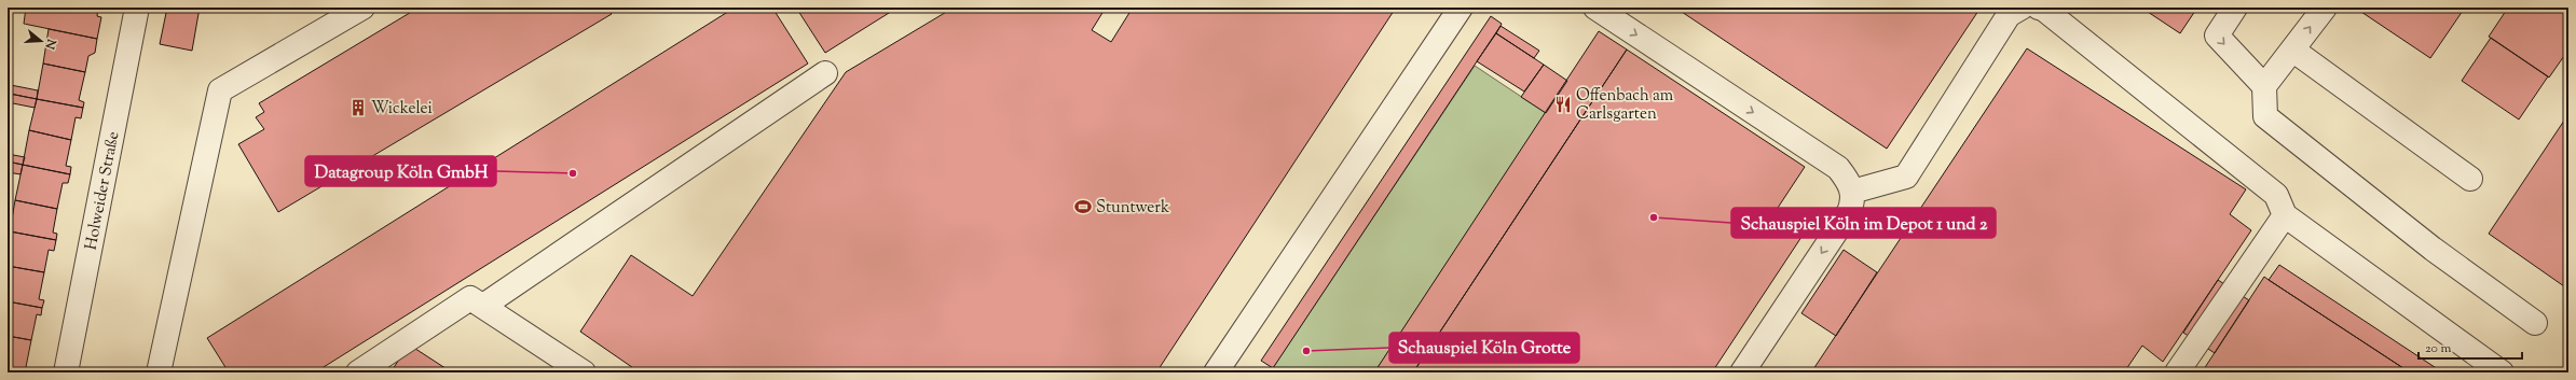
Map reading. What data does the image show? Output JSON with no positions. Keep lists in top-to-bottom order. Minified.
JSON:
{"streets":{"street":["Holweider Straße"]},"places":{"restaurant":["Offenbach am Carlsgarten"],"building":["Wickelei"],"other":["Datagroup Köln GmbH","Schauspiel Köln im Depot 1 und 2","Schauspiel Köln Grotte"],"sports":["Stuntwerk"]},"scale_bar":"20 m","north":"right"}
